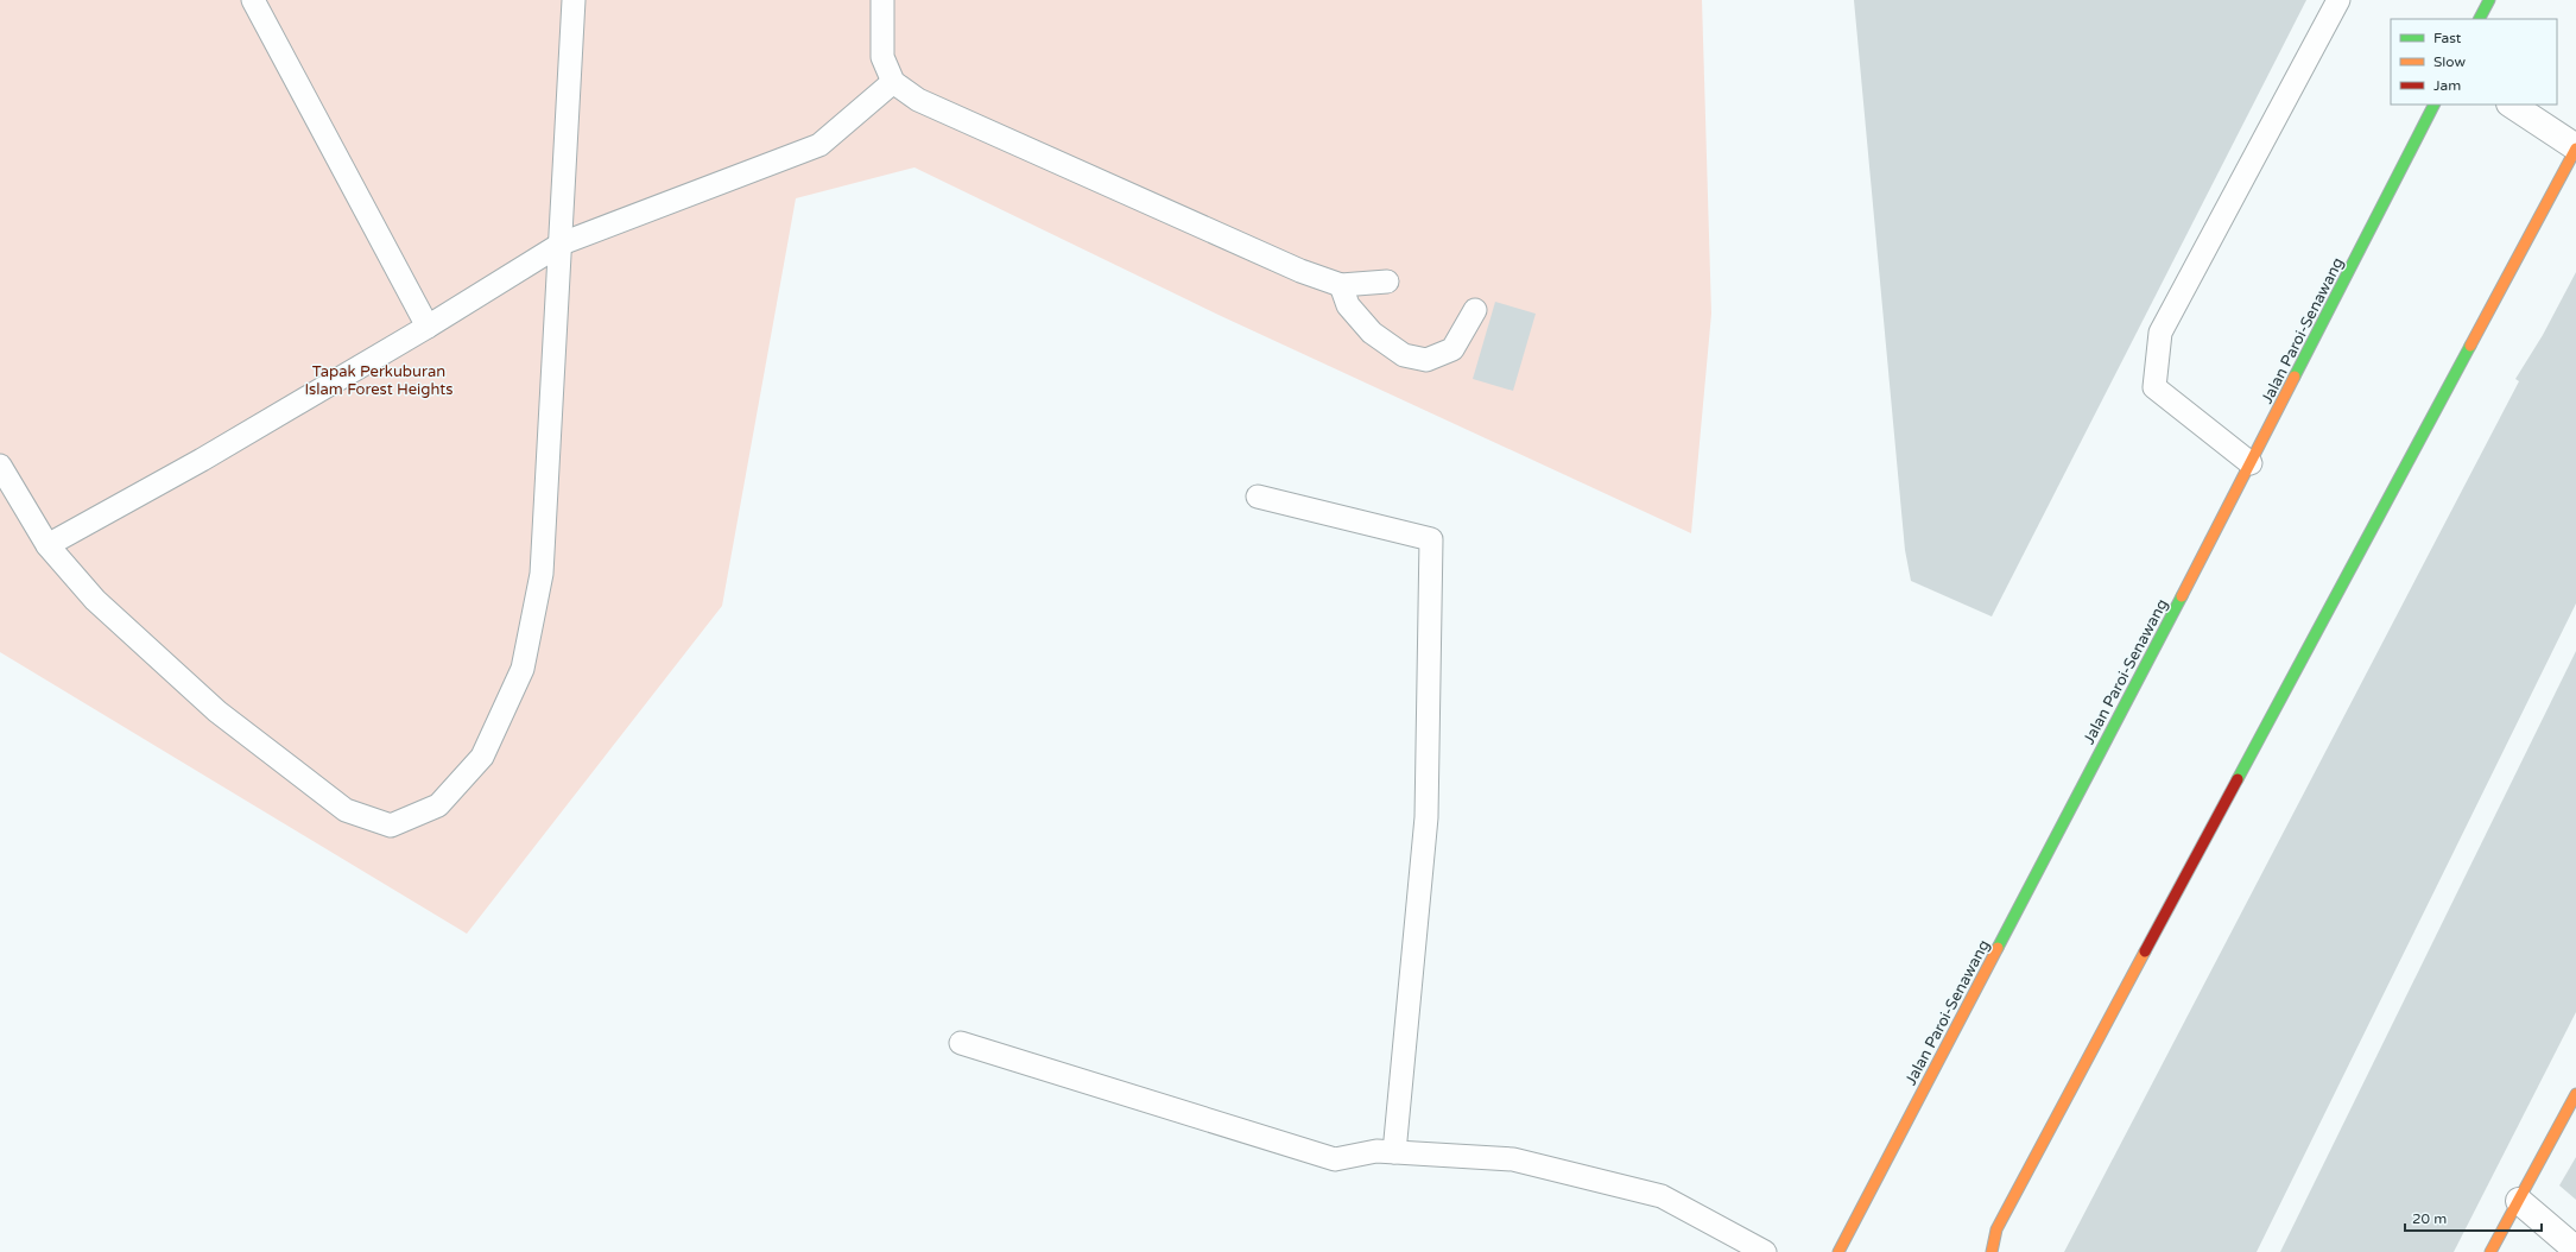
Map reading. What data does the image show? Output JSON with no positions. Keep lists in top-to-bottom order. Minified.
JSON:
{"streets":{"street":["Jalan Paroi-Senawang"]},"parks":["Tapak Perkuburan Islam Forest Heights"],"legend":["Fast","Slow","Jam"],"scale_bar":"20 m"}
